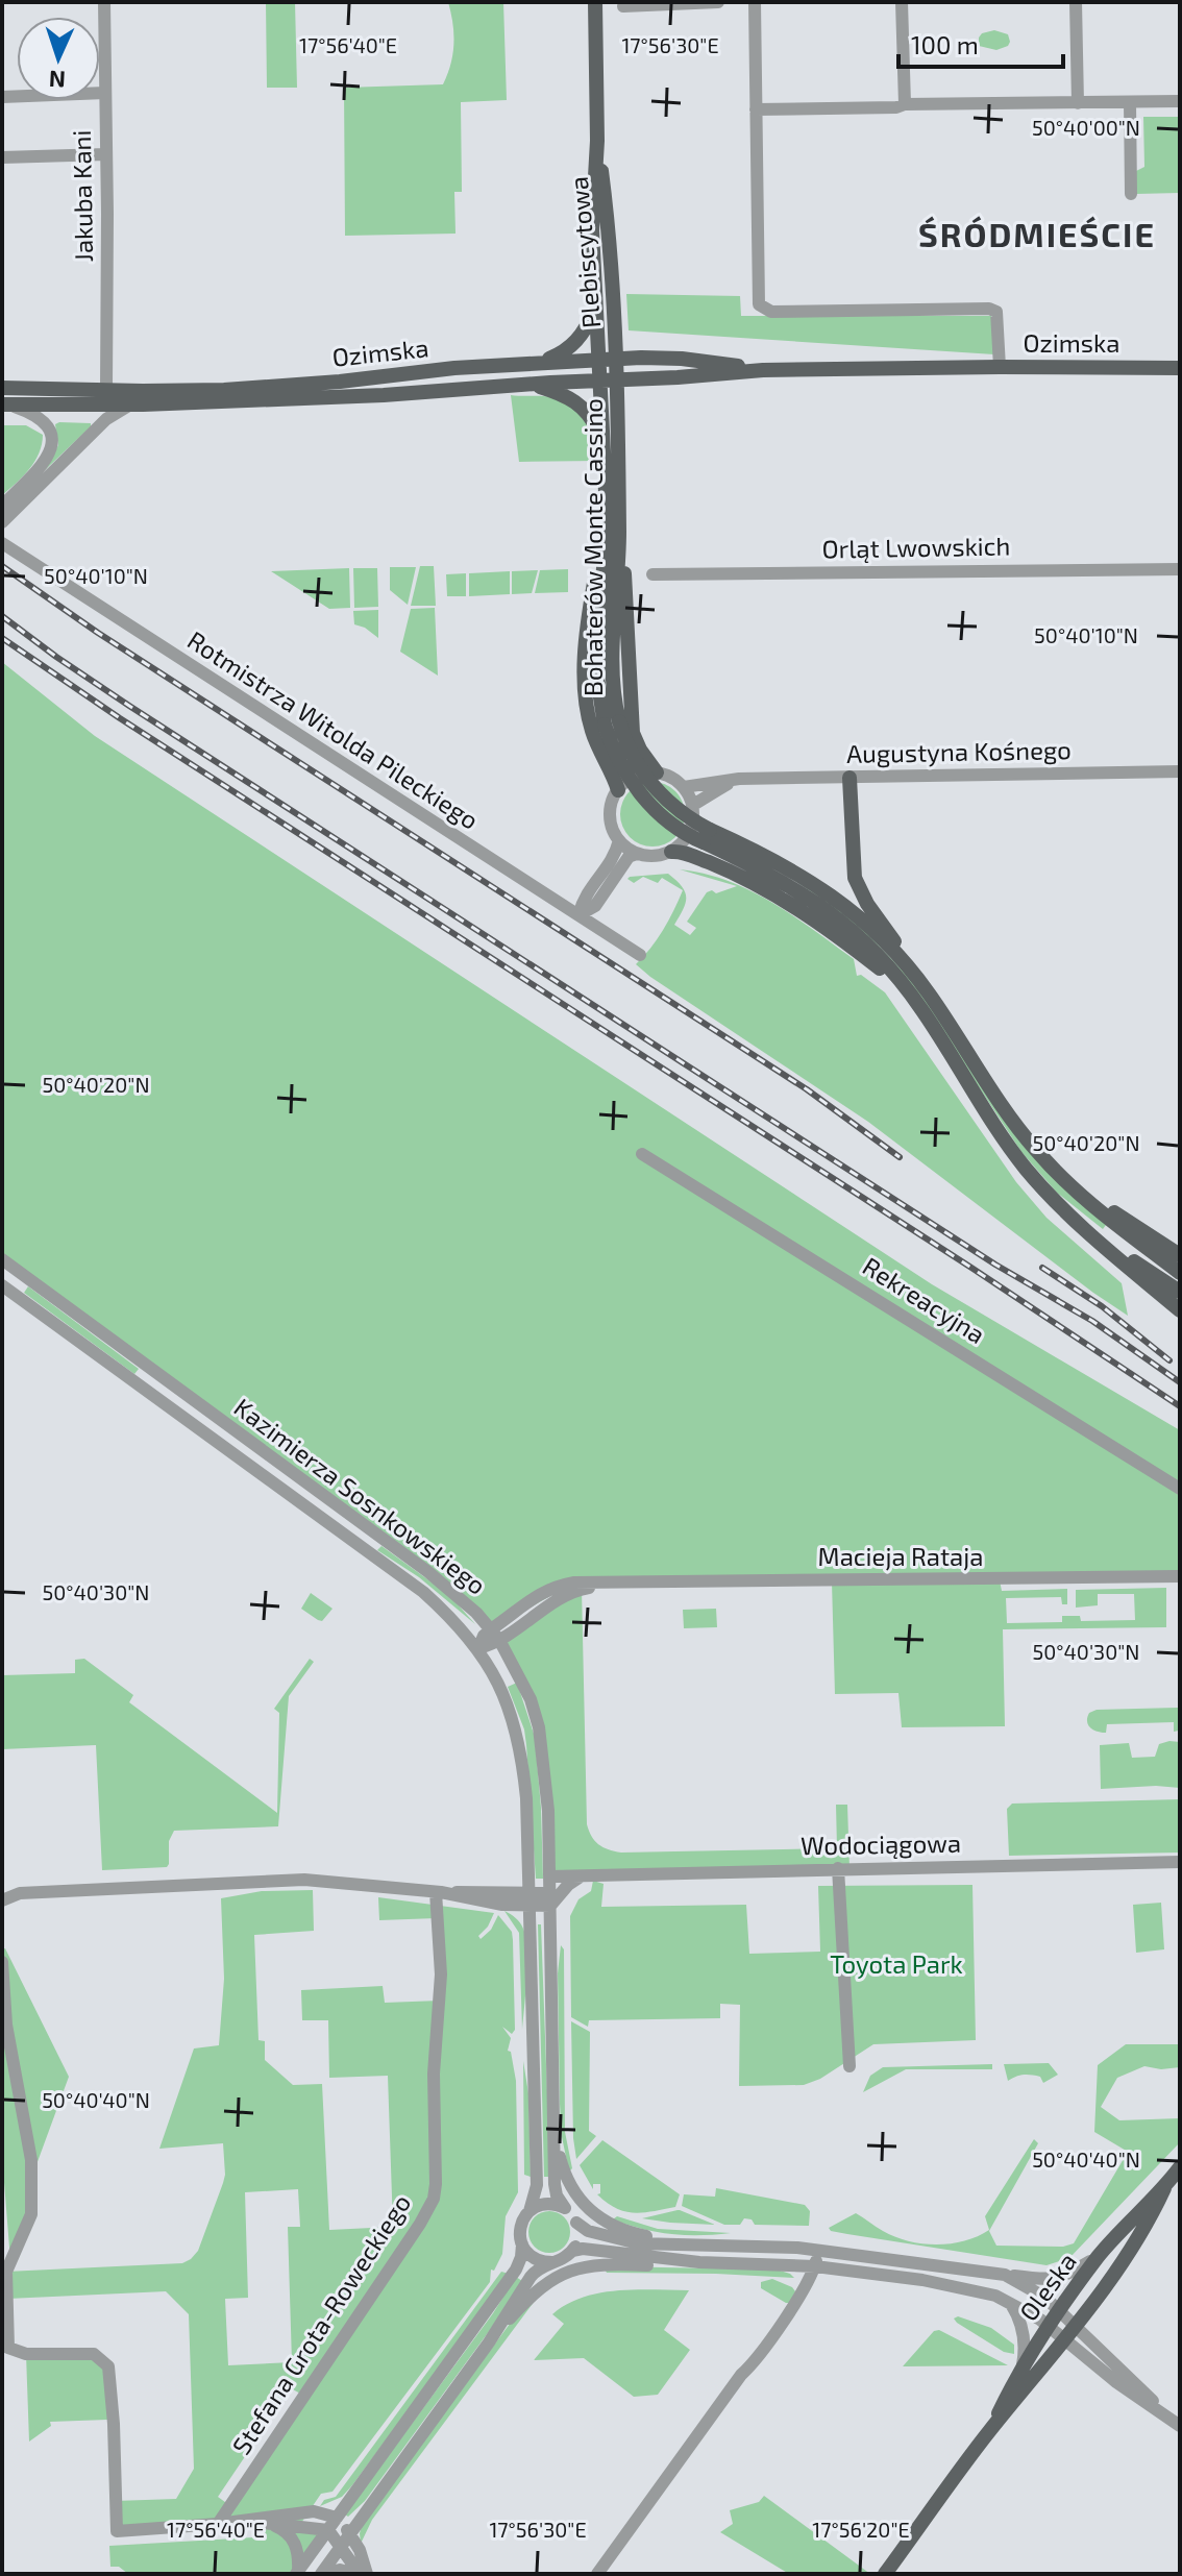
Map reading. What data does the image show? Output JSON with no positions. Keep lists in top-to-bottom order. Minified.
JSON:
{"streets":{"main road":["Plebiscytowa","Ozimska","Bohaterów Monte Cassino","Oleska"],"street":["Jakuba Kani","Orląt Lwowskich","Rotmistrza Witolda Pileckiego","Augustyna Kośnego","Rekreacyjna","Kazimierza Sosnkowskiego","Macieja Rataja","Wodociągowa","Stefana Grota-Roweckiego"]},"crossings":[["Jakuba Kani","Ozimska"],["Plebiscytowa","Ozimska"],["Plebiscytowa","Bohaterów Monte Cassino"],["Ozimska","Bohaterów Monte Cassino"],["Kazimierza Sosnkowskiego","Macieja Rataja"],["Kazimierza Sosnkowskiego","Wodociągowa"]],"districts":["ŚRÓDMIEŚCIE"],"parks":["Toyota Park"],"scale_bar":"100 m","north":"bottom","coordinates":["17°56'40\"E","17°56'30\"E","50°40'00\"N","50°40'10\"N","50°40'20\"N","50°40'30\"N","50°40'40\"N","17°56'20\"E"]}
